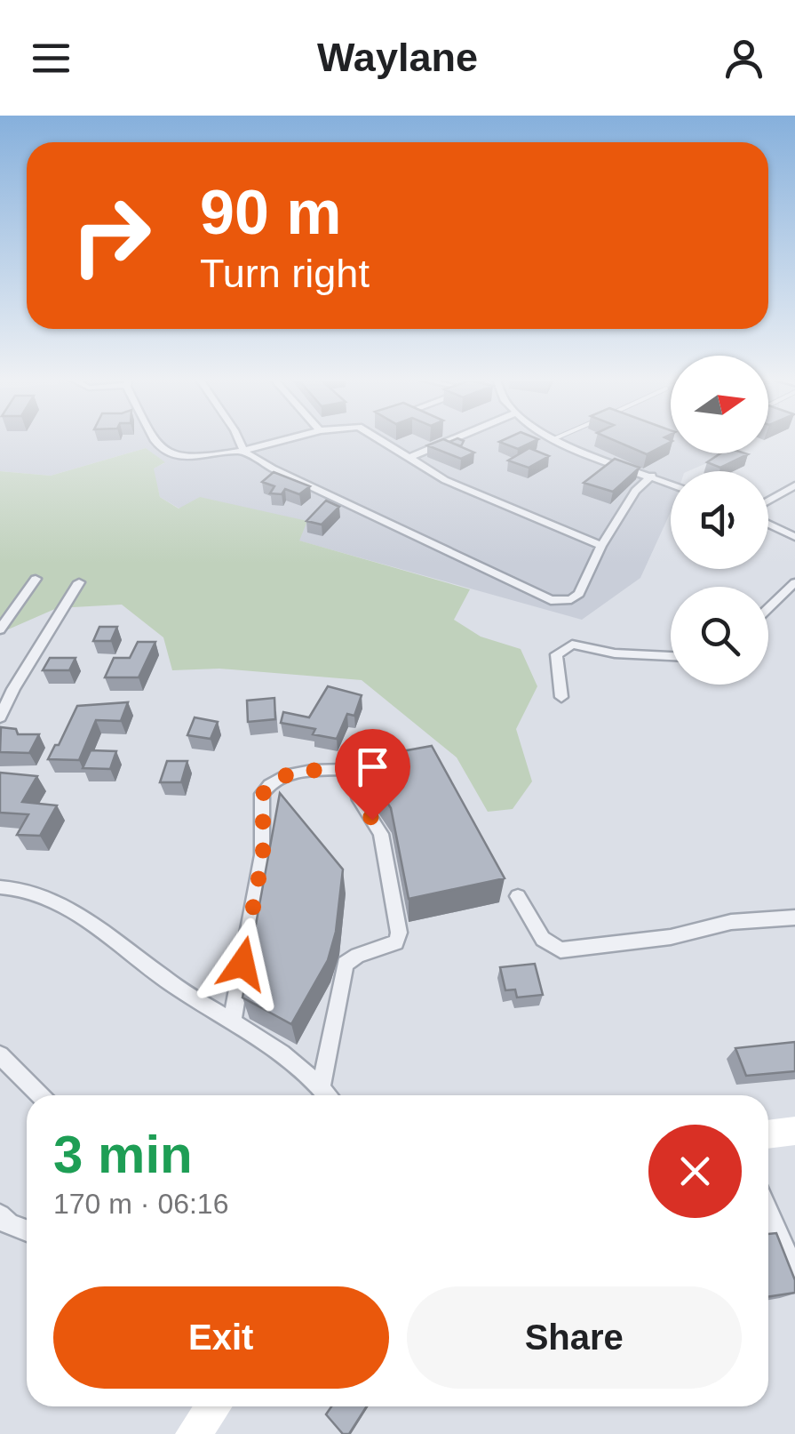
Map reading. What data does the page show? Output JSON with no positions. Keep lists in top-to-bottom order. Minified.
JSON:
{"north":"right","page":{"header":"Waylane","turn":["90 m","Turn right"],"heading":["3 min","170 m · 06:16"],"buttons":["Exit","Share"]}}
